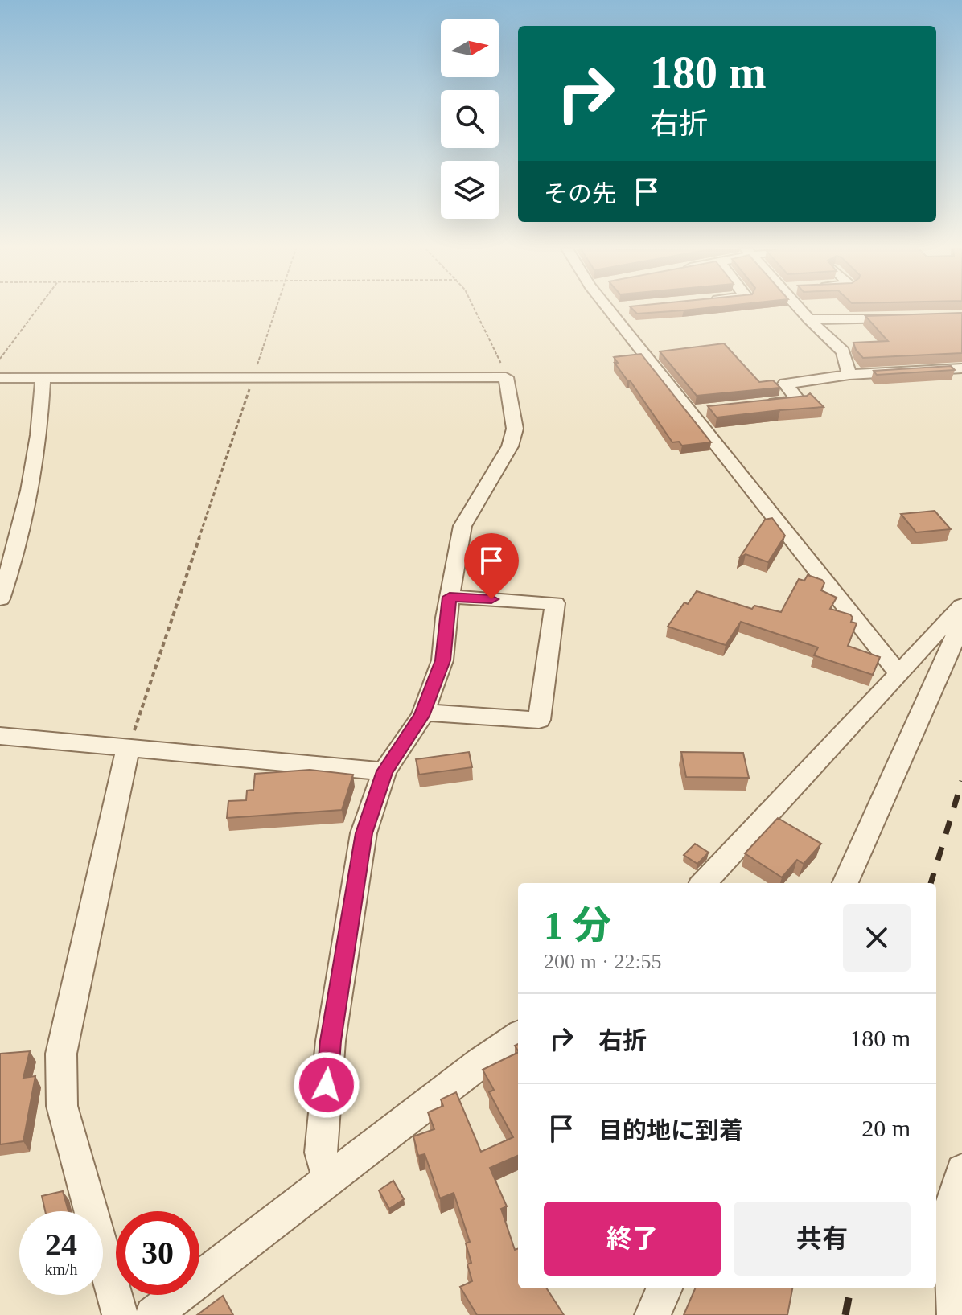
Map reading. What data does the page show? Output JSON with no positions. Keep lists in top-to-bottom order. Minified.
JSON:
{"north":"right","page":{"turn":["180 m","右折"],"then":"その先","heading":["1 分","200 m · 22:55"],"list":[{"name":"右折","value":"180 m"},{"name":"目的地に到着","value":"20 m"}],"buttons":["終了","共有"],"speed":"24 km/h","limit":"30"}}
